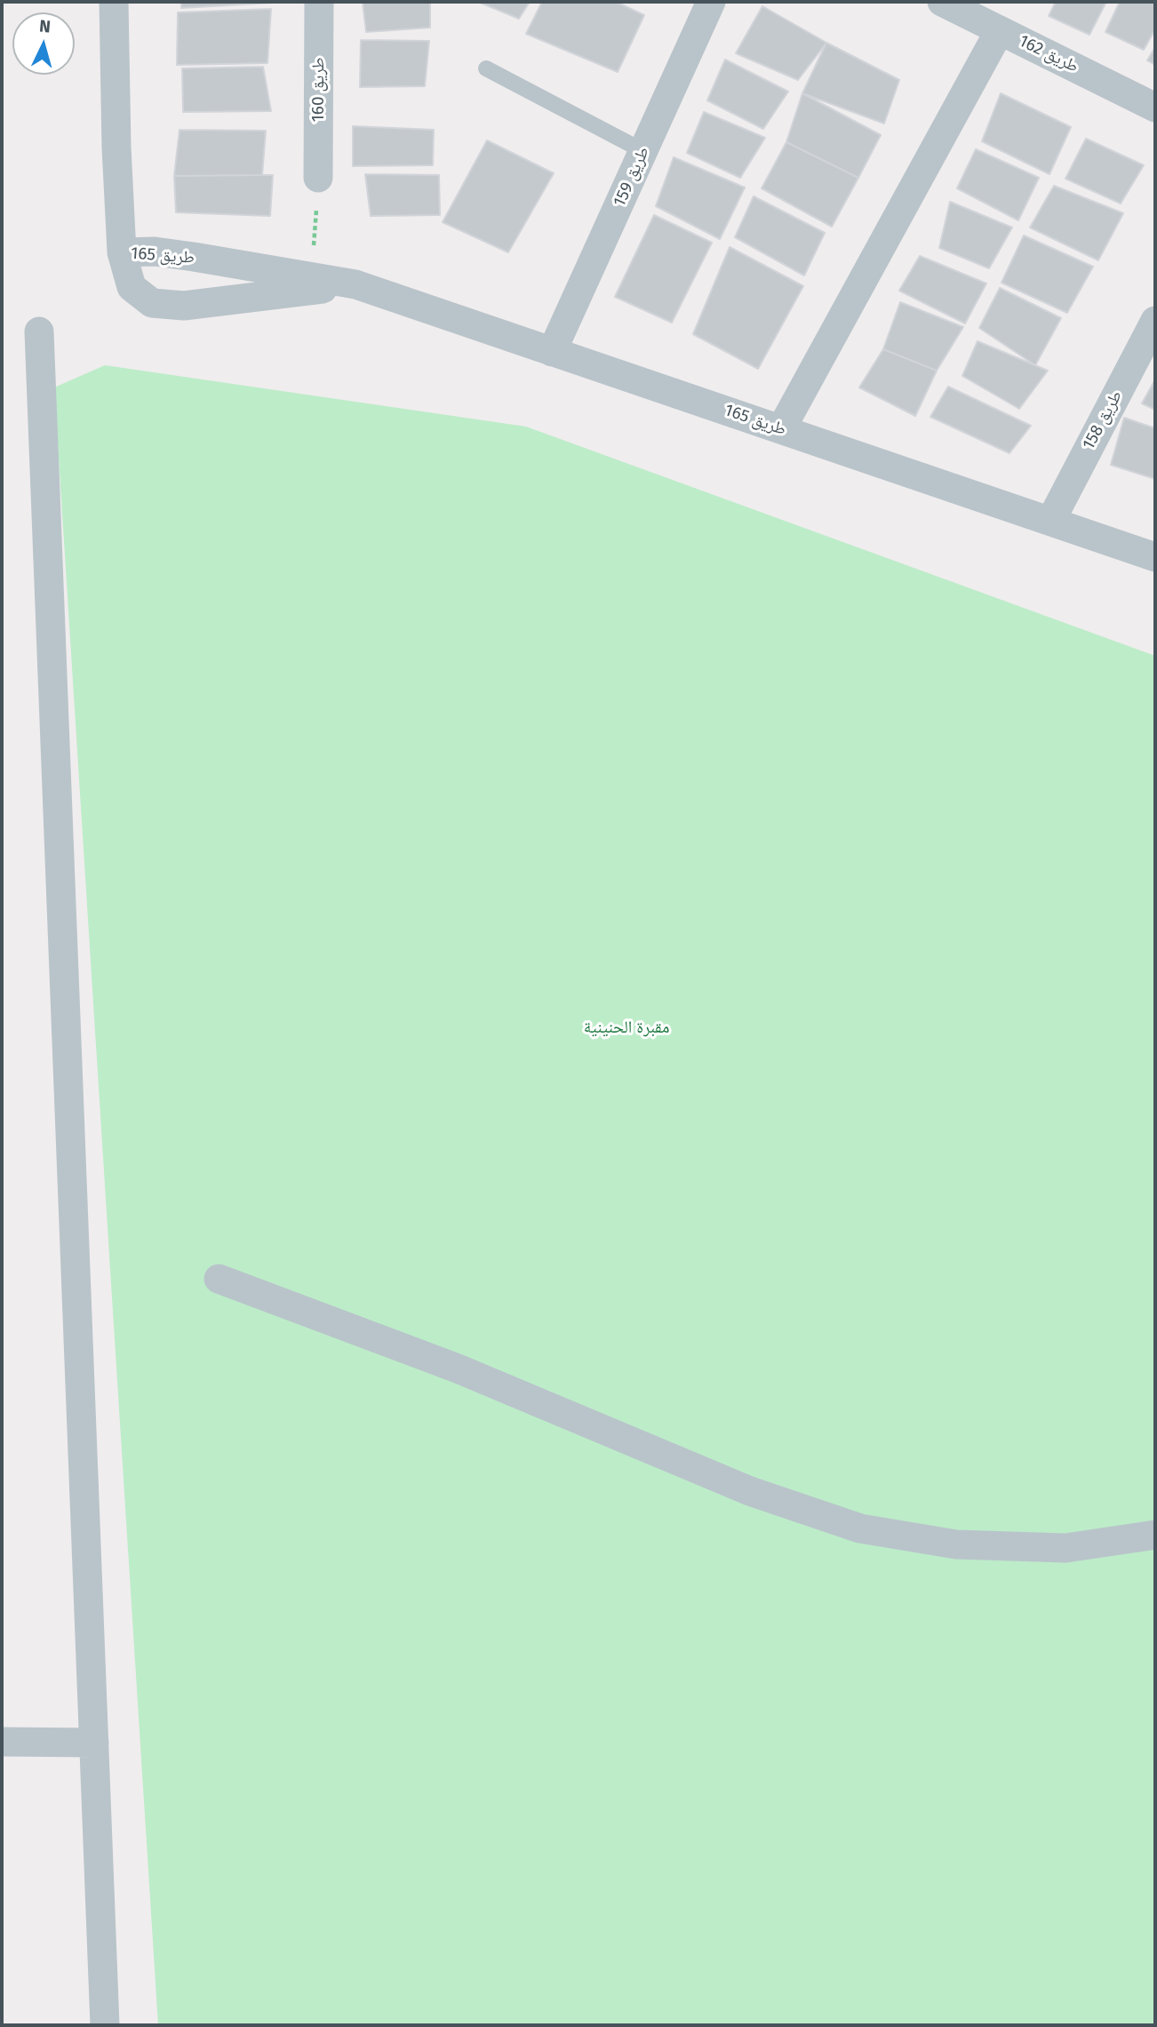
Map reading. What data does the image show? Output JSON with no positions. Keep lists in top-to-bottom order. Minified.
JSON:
{"streets":{"street":["طريق 162","طريق 160","طريق 159","طريق 165","طريق 158"]},"crossings":[["طريق 159","طريق 165"],["طريق 165","طريق 158"]],"parks":["مقبرة الحنينية"],"north":"top"}
